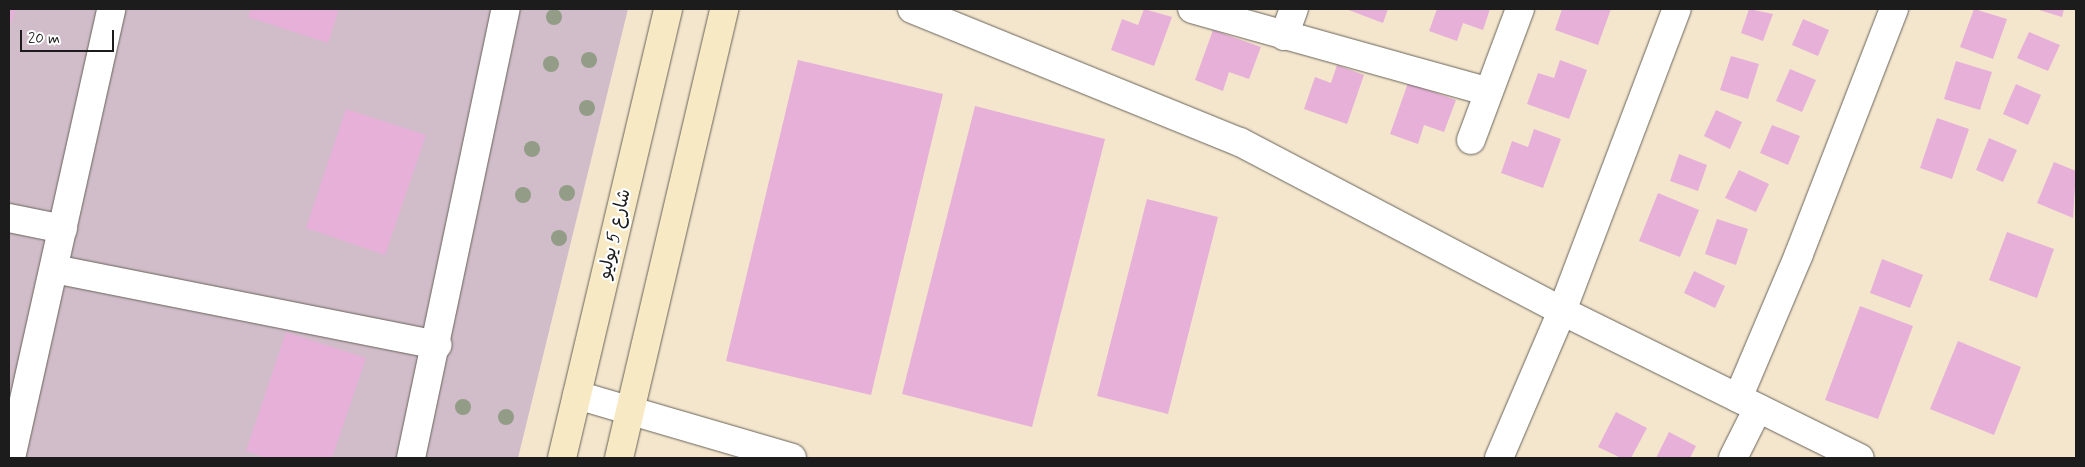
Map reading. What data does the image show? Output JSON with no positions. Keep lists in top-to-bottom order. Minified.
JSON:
{"streets":{"main road":["شارع 5 يوليو"]},"scale_bar":"20 m"}
